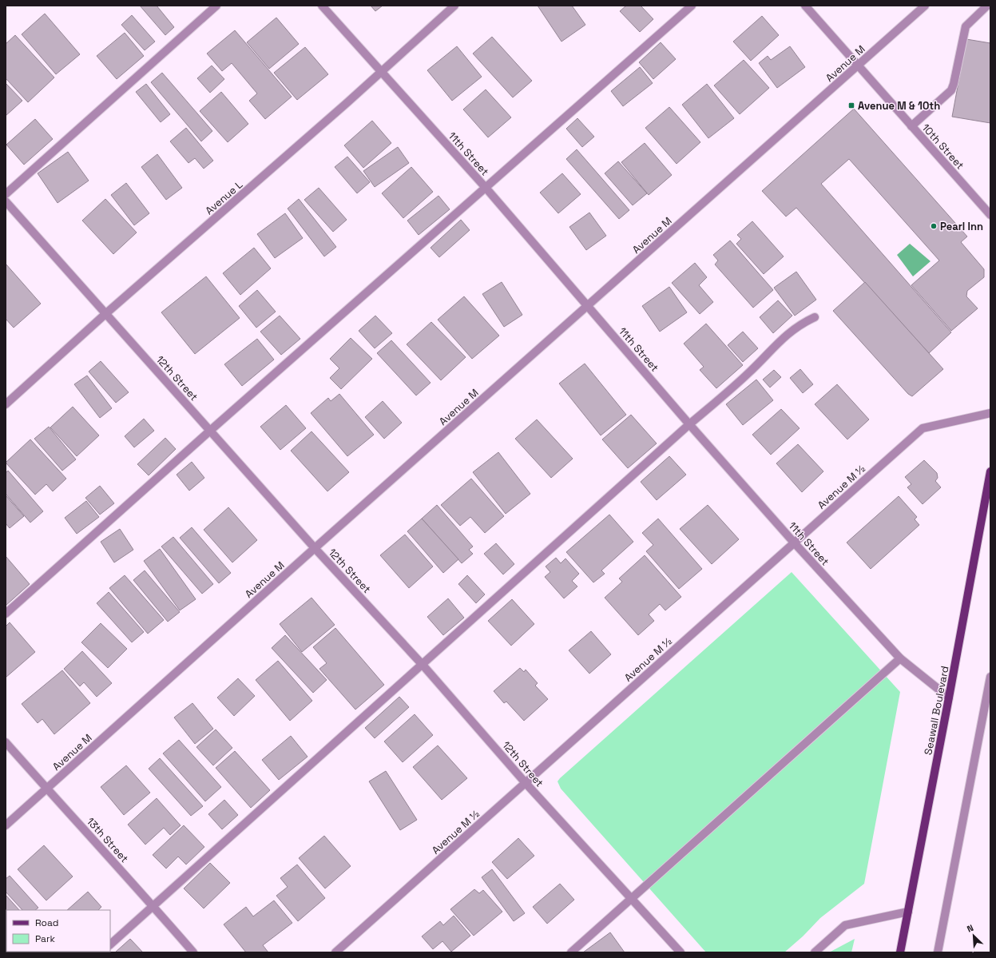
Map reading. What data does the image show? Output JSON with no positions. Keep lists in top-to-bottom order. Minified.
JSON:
{"streets":{"main road":["Seawall Boulevard"],"street":["Avenue M","10th Street","11th Street","Avenue L","12th Street","Avenue M ½","13th Street"]},"crossings":[["Avenue M","10th Street"],["Avenue M","11th Street"],["Avenue M","12th Street"],["Avenue M","13th Street"],["11th Street","Avenue L"],["11th Street","Avenue M ½"],["11th Street","Seawall Boulevard"],["Avenue L","12th Street"],["12th Street","Avenue M ½"]],"places":{"transit":["Avenue M & 10th"],"other":["Pearl Inn"]},"legend":["Road","Park"],"north":"top left"}
